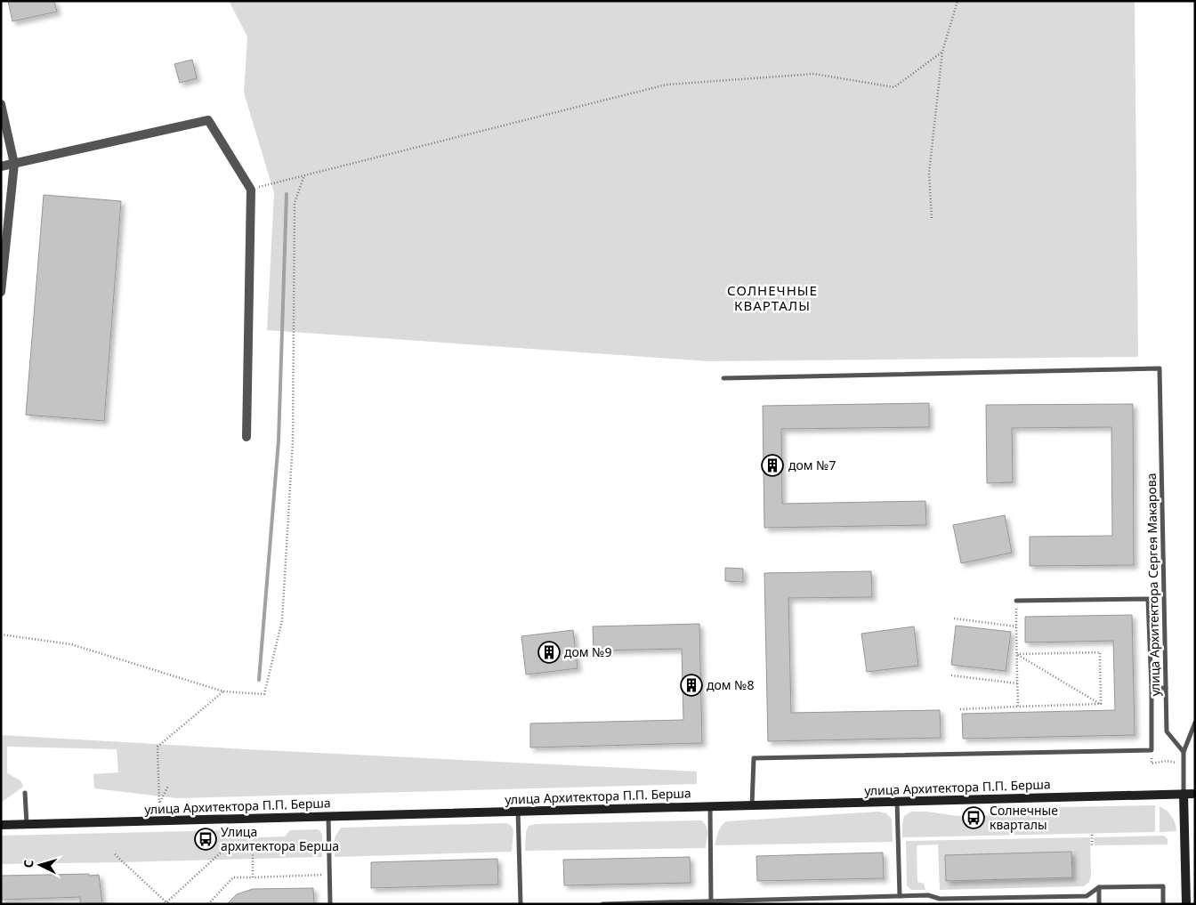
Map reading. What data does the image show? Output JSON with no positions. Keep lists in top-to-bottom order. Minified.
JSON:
{"streets":{"street":["улица Архитектора П.П. Берша"],"lane":["улица Архитектора Сергея Макарова"]},"districts":["СОЛНЕЧНЫЕ КВАРТАЛЫ"],"places":{"building":["дом №7","дом №9","дом №8"],"bus stop":["Солнечные кварталы","Улица архитектора Берша"]},"north":"left"}
